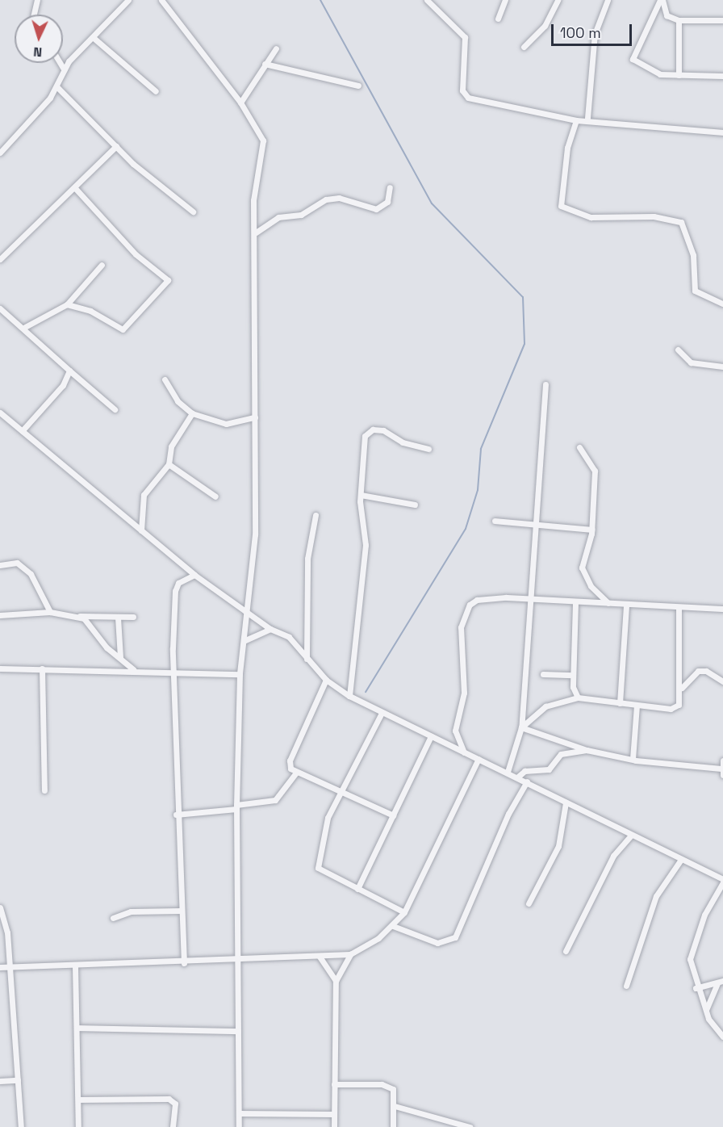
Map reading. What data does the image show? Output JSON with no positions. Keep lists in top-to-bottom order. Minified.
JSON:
{"scale_bar":"100 m","north":"bottom"}
